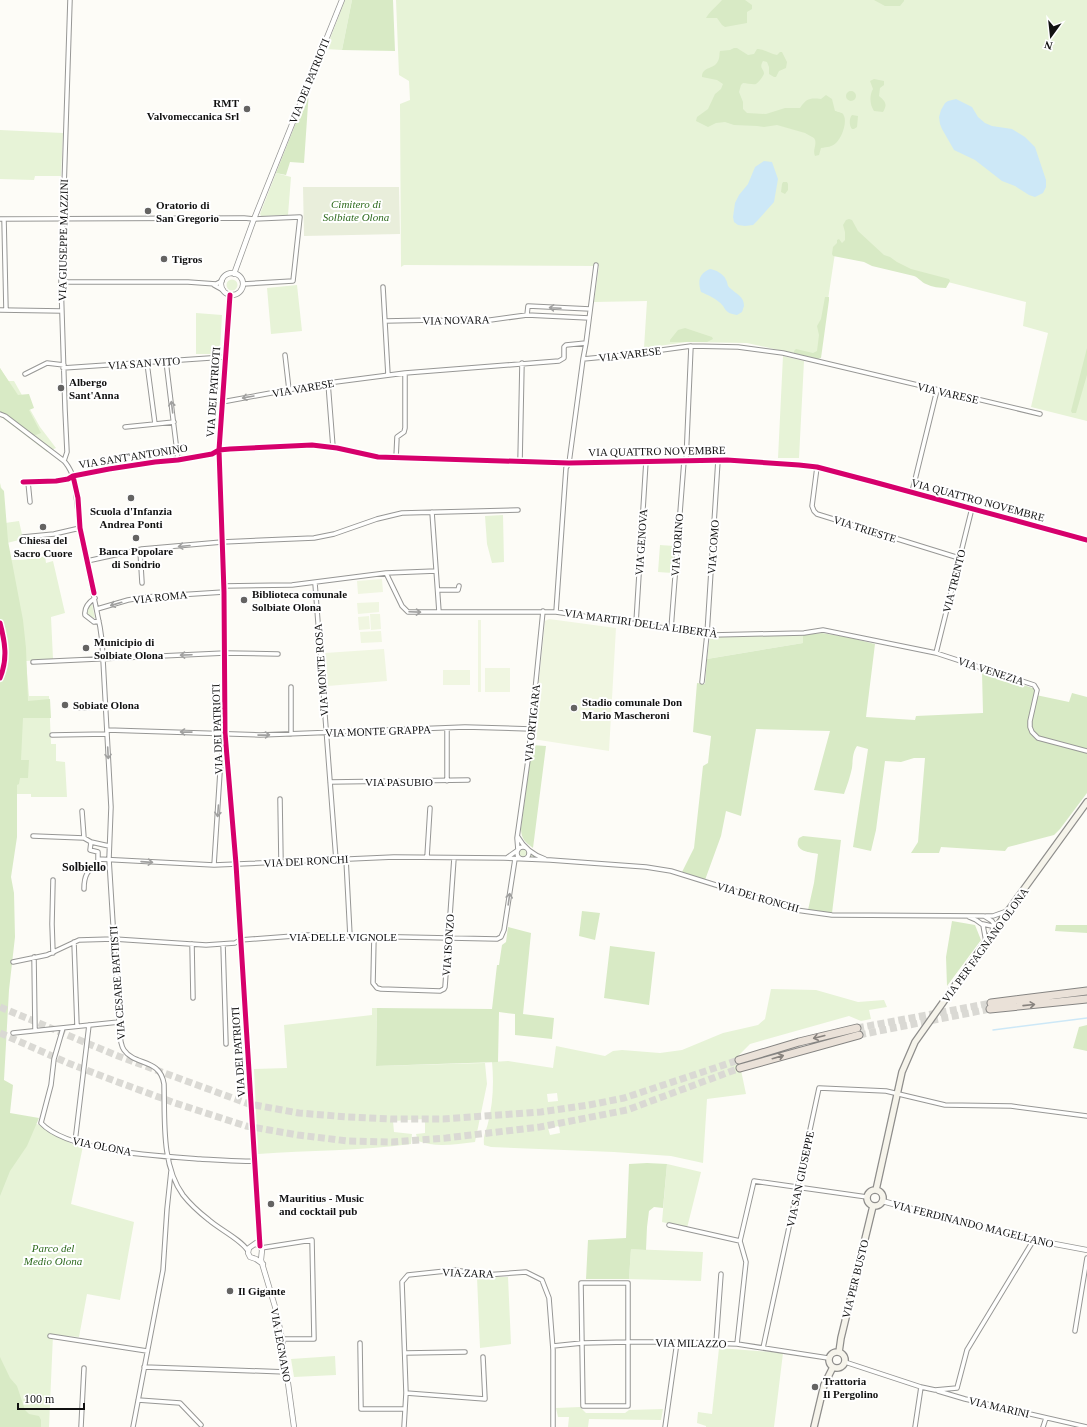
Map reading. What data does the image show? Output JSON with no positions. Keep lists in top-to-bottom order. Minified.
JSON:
{"streets":{"main road":["VIA PER FAGNANO OLONA","VIA PER BUSTO"],"street":["VIA DEI PATRIOTI","VIA GIUSEPPE MAZZINI","VIA NOVARA","VIA VARESE","VIA SAN VITO","VIA QUATTRO NOVEMBRE","VIA SANT'ANTONINO","VIA TRIESTE","VIA GENOVA","VIA TORINO","VIA COMO","VIA TRENTO","VIA ROMA","VIA MARTIRI DELLA LIBERTÀ","VIA MONTE ROSA","VIA VENEZIA","VIA ORTIGARA","VIA MONTE GRAPPA","VIA PASUBIO","VIA DEI RONCHI","VIA DELLE VIGNOLE","VIA ISONZO","VIA CESARE BATTISTI","VIA OLONA","VIA SAN GIUSEPPE","VIA FERDINANDO MAGELLANO","VIA ZARA","VIA MILAZZO","VIA LEGNANO","VIA MARINI"]},"crossings":[["VIA DEI PATRIOTI","VIA VARESE"],["VIA DEI PATRIOTI","VIA SAN VITO"],["VIA DEI PATRIOTI","VIA QUATTRO NOVEMBRE"],["VIA DEI PATRIOTI","VIA SANT'ANTONINO"],["VIA DEI PATRIOTI","VIA ROMA"],["VIA DEI PATRIOTI","VIA MONTE GRAPPA"],["VIA DEI PATRIOTI","VIA DEI RONCHI"],["VIA DEI PATRIOTI","VIA DELLE VIGNOLE"],["VIA DEI PATRIOTI","VIA OLONA"],["VIA GIUSEPPE MAZZINI","VIA SAN VITO"],["VIA VARESE","VIA TORINO"],["VIA QUATTRO NOVEMBRE","VIA SANT'ANTONINO"],["VIA QUATTRO NOVEMBRE","VIA TRIESTE"],["VIA QUATTRO NOVEMBRE","VIA GENOVA"],["VIA QUATTRO NOVEMBRE","VIA TORINO"],["VIA QUATTRO NOVEMBRE","VIA COMO"],["VIA QUATTRO NOVEMBRE","VIA TRENTO"],["VIA SANT'ANTONINO","VIA CESARE BATTISTI"],["VIA TRIESTE","VIA TRENTO"],["VIA GENOVA","VIA MARTIRI DELLA LIBERTÀ"],["VIA TORINO","VIA MARTIRI DELLA LIBERTÀ"],["VIA COMO","VIA MARTIRI DELLA LIBERTÀ"],["VIA TRENTO","VIA MARTIRI DELLA LIBERTÀ"],["VIA TRENTO","VIA VENEZIA"],["VIA ROMA","VIA CESARE BATTISTI"],["VIA MARTIRI DELLA LIBERTÀ","VIA VENEZIA"],["VIA MARTIRI DELLA LIBERTÀ","VIA ORTIGARA"],["VIA MONTE ROSA","VIA MONTE GRAPPA"],["VIA MONTE ROSA","VIA PASUBIO"],["VIA MONTE ROSA","VIA DEI RONCHI"],["VIA ORTIGARA","VIA MONTE GRAPPA"],["VIA ORTIGARA","VIA DEI RONCHI"],["VIA MONTE GRAPPA","VIA CESARE BATTISTI"],["VIA DEI RONCHI","VIA DELLE VIGNOLE"],["VIA DEI RONCHI","VIA ISONZO"],["VIA DEI RONCHI","VIA PER FAGNANO OLONA"],["VIA DEI RONCHI","VIA CESARE BATTISTI"],["VIA DELLE VIGNOLE","VIA ISONZO"],["VIA DELLE VIGNOLE","VIA CESARE BATTISTI"],["VIA PER FAGNANO OLONA","VIA SAN GIUSEPPE"],["VIA CESARE BATTISTI","VIA OLONA"],["VIA SAN GIUSEPPE","VIA MILAZZO"],["VIA FERDINANDO MAGELLANO","VIA PER BUSTO"],["VIA ZARA","VIA MILAZZO"],["VIA PER BUSTO","VIA MILAZZO"]],"one_way":["VIA ROMA"],"districts":["Solbiello"],"parks":["Cimitero di Solbiate Olona","Parco del Medio Olona"],"places":["RMT Valvomeccanica Srl","Oratorio di San Gregorio","Tigros","Albergo Sant'Anna","Scuola d'Infanzia Andrea Ponti","Chiesa del Sacro Cuore","Banca Popolare di Sondrio","Biblioteca comunale Solbiate Olona","Municipio di Solbiate Olona","Sobiate Olona","Stadio comunale Don Mario Mascheroni","Mauritius - Music and cocktail pub","Il Gigante","Trattoria Il Pergolino"],"scale_bar":"100 m","north":"bottom"}
